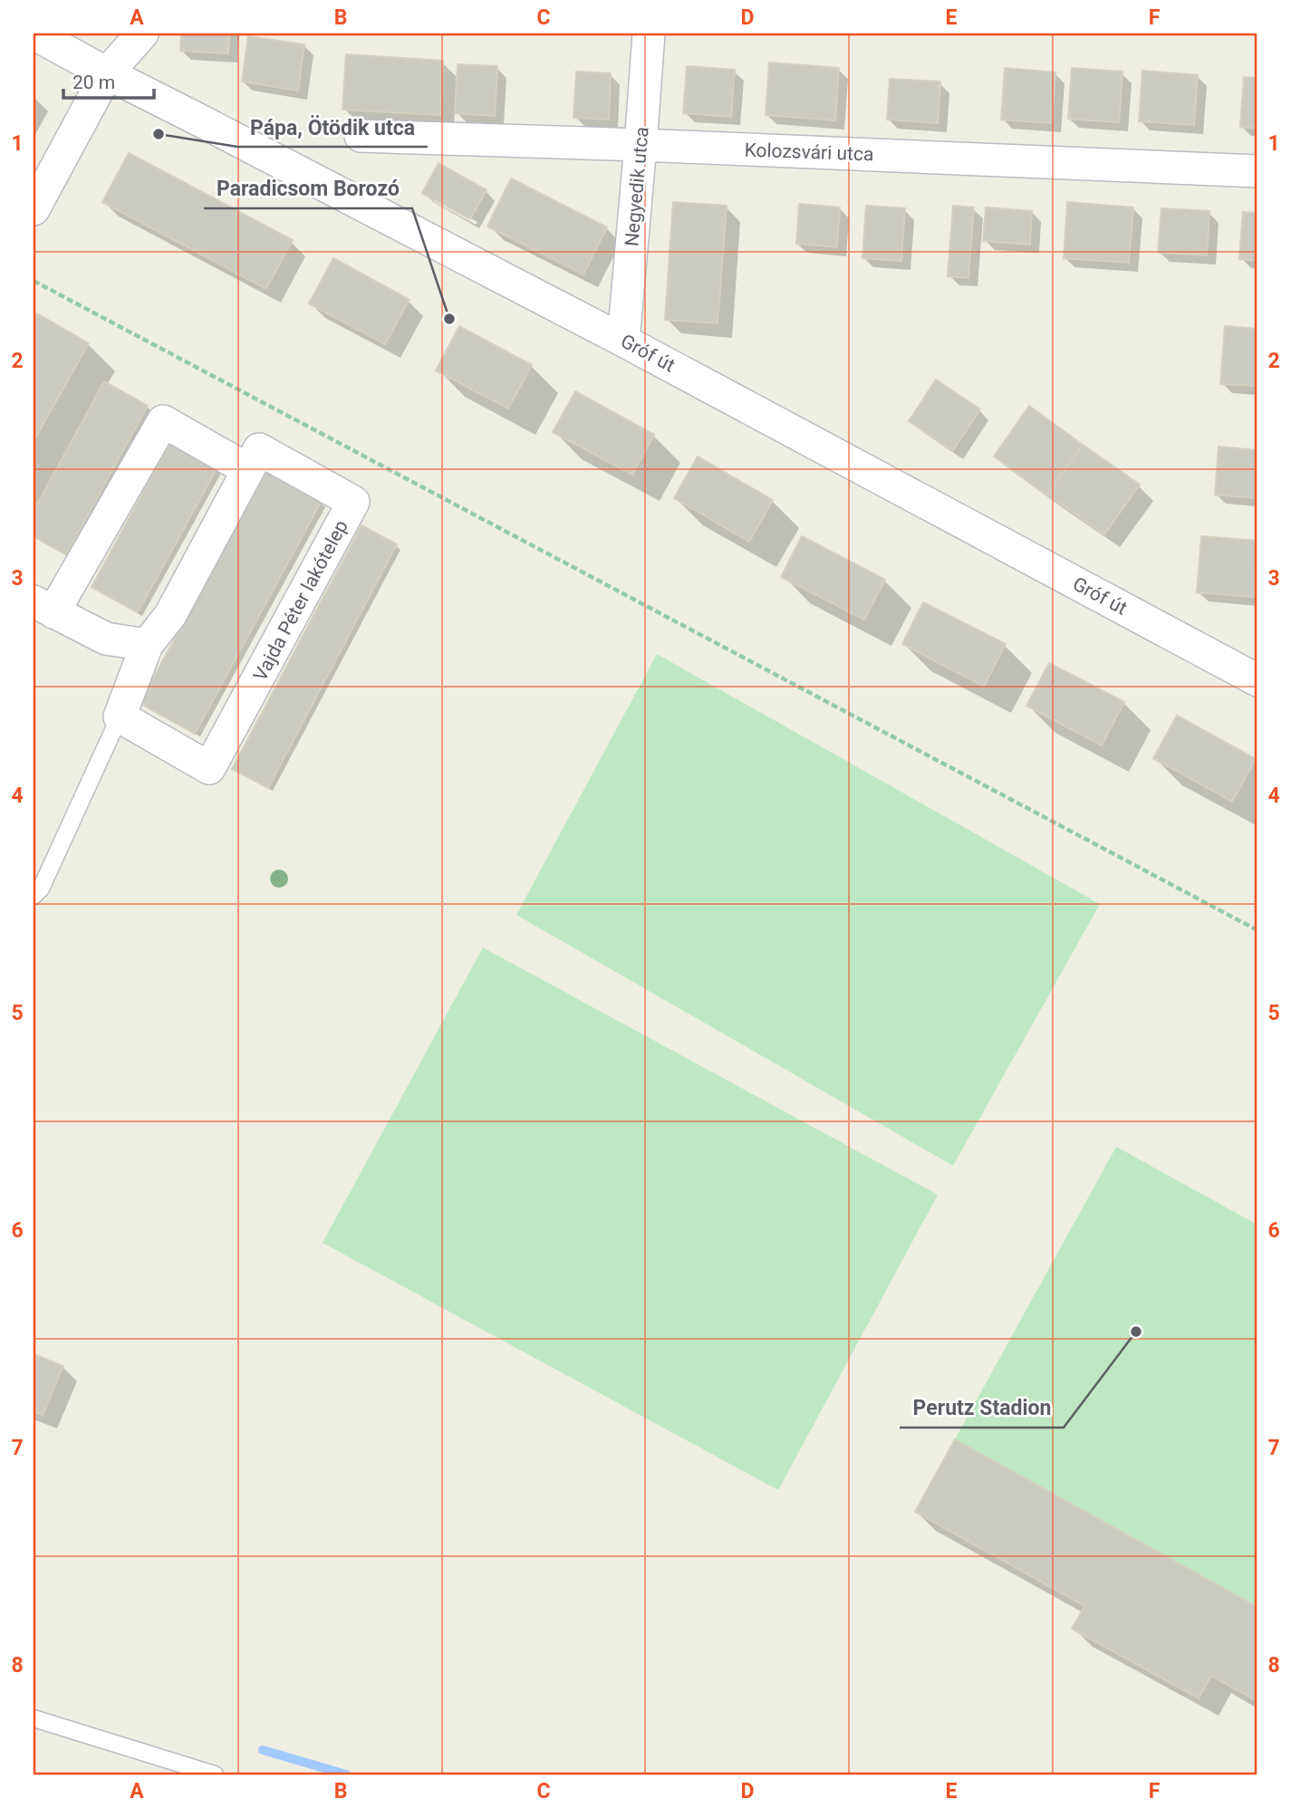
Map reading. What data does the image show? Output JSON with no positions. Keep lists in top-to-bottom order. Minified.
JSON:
{"streets":{"street":["Kolozsvári utca","Negyedik utca","Gróf út","Vajda Péter lakótelep"]},"crossings":[["Kolozsvári utca","Negyedik utca"],["Negyedik utca","Gróf út"]],"places":["Pápa, Ötödik utca","Paradicsom Borozó","Perutz Stadion"],"scale_bar":"20 m","grid":{"columns":["A","B","C","D","E","F"],"rows":["1","2","3","4","5","6","7","8"]}}
